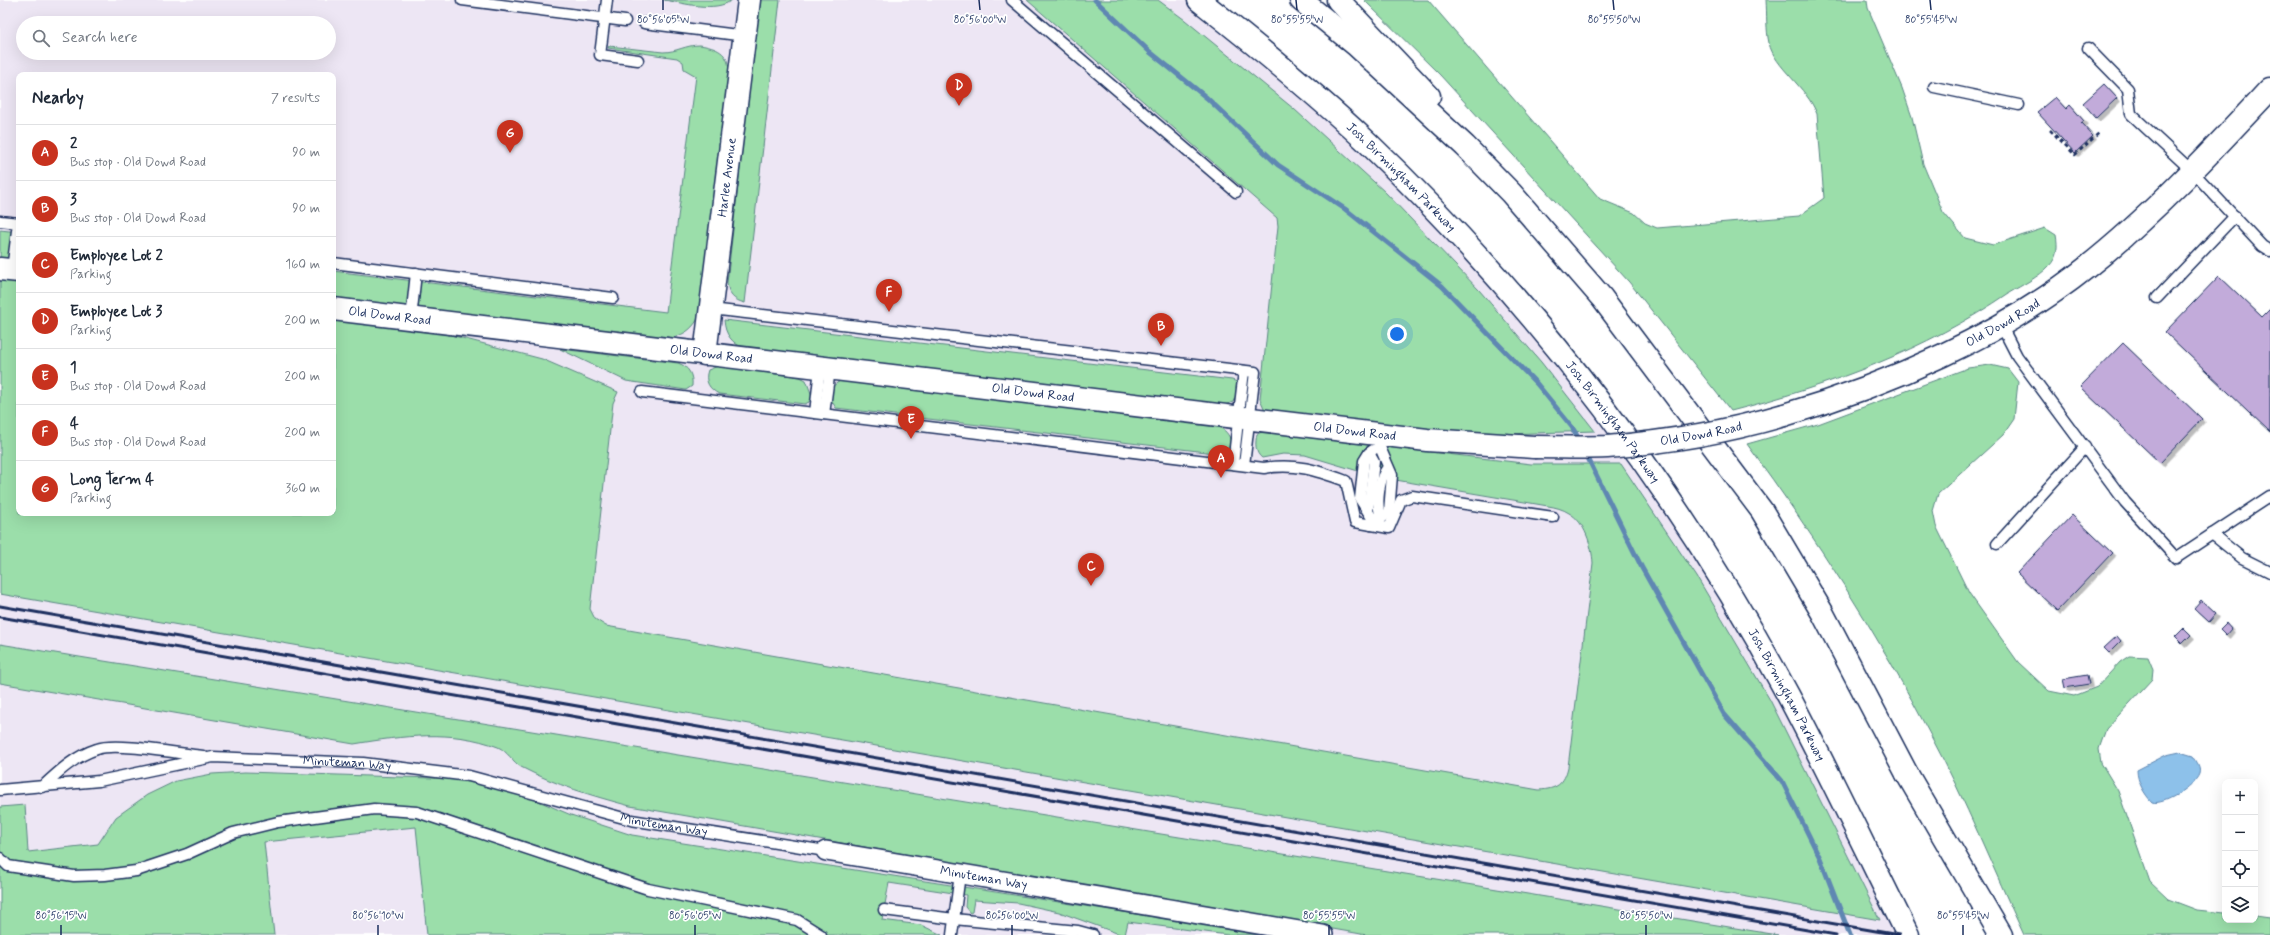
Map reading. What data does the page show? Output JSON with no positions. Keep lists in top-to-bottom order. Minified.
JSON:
{"streets":{"main road":["Harlee Avenue","Josh Birmingham Parkway","Old Dowd Road"],"street":["Minuteman Way"]},"crossings":[["Harlee Avenue","Old Dowd Road"]],"page":{"search":"Search here","heading":["Nearby","7 results"],"pins":["D","G","F","B","E","A","C"],"list":[{"mark":"A","name":"2","note":"Bus stop · Old Dowd Road","value":"90 m"},{"mark":"B","name":"3","note":"Bus stop · Old Dowd Road","value":"90 m"},{"mark":"C","name":"Employee Lot 2","note":"Parking","value":"160 m"},{"mark":"D","name":"Employee Lot 3","note":"Parking","value":"200 m"},{"mark":"E","name":"1","note":"Bus stop · Old Dowd Road","value":"200 m"},{"mark":"F","name":"4","note":"Bus stop · Old Dowd Road","value":"200 m"},{"mark":"G","name":"Long Term 4","note":"Parking","value":"360 m"}],"map_buttons":["+","−"]},"coordinates":["80°56'05\"W","80°56'00\"W","80°55'55\"W","80°55'50\"W","80°55'45\"W","80°56'15\"W","80°56'10\"W"]}
